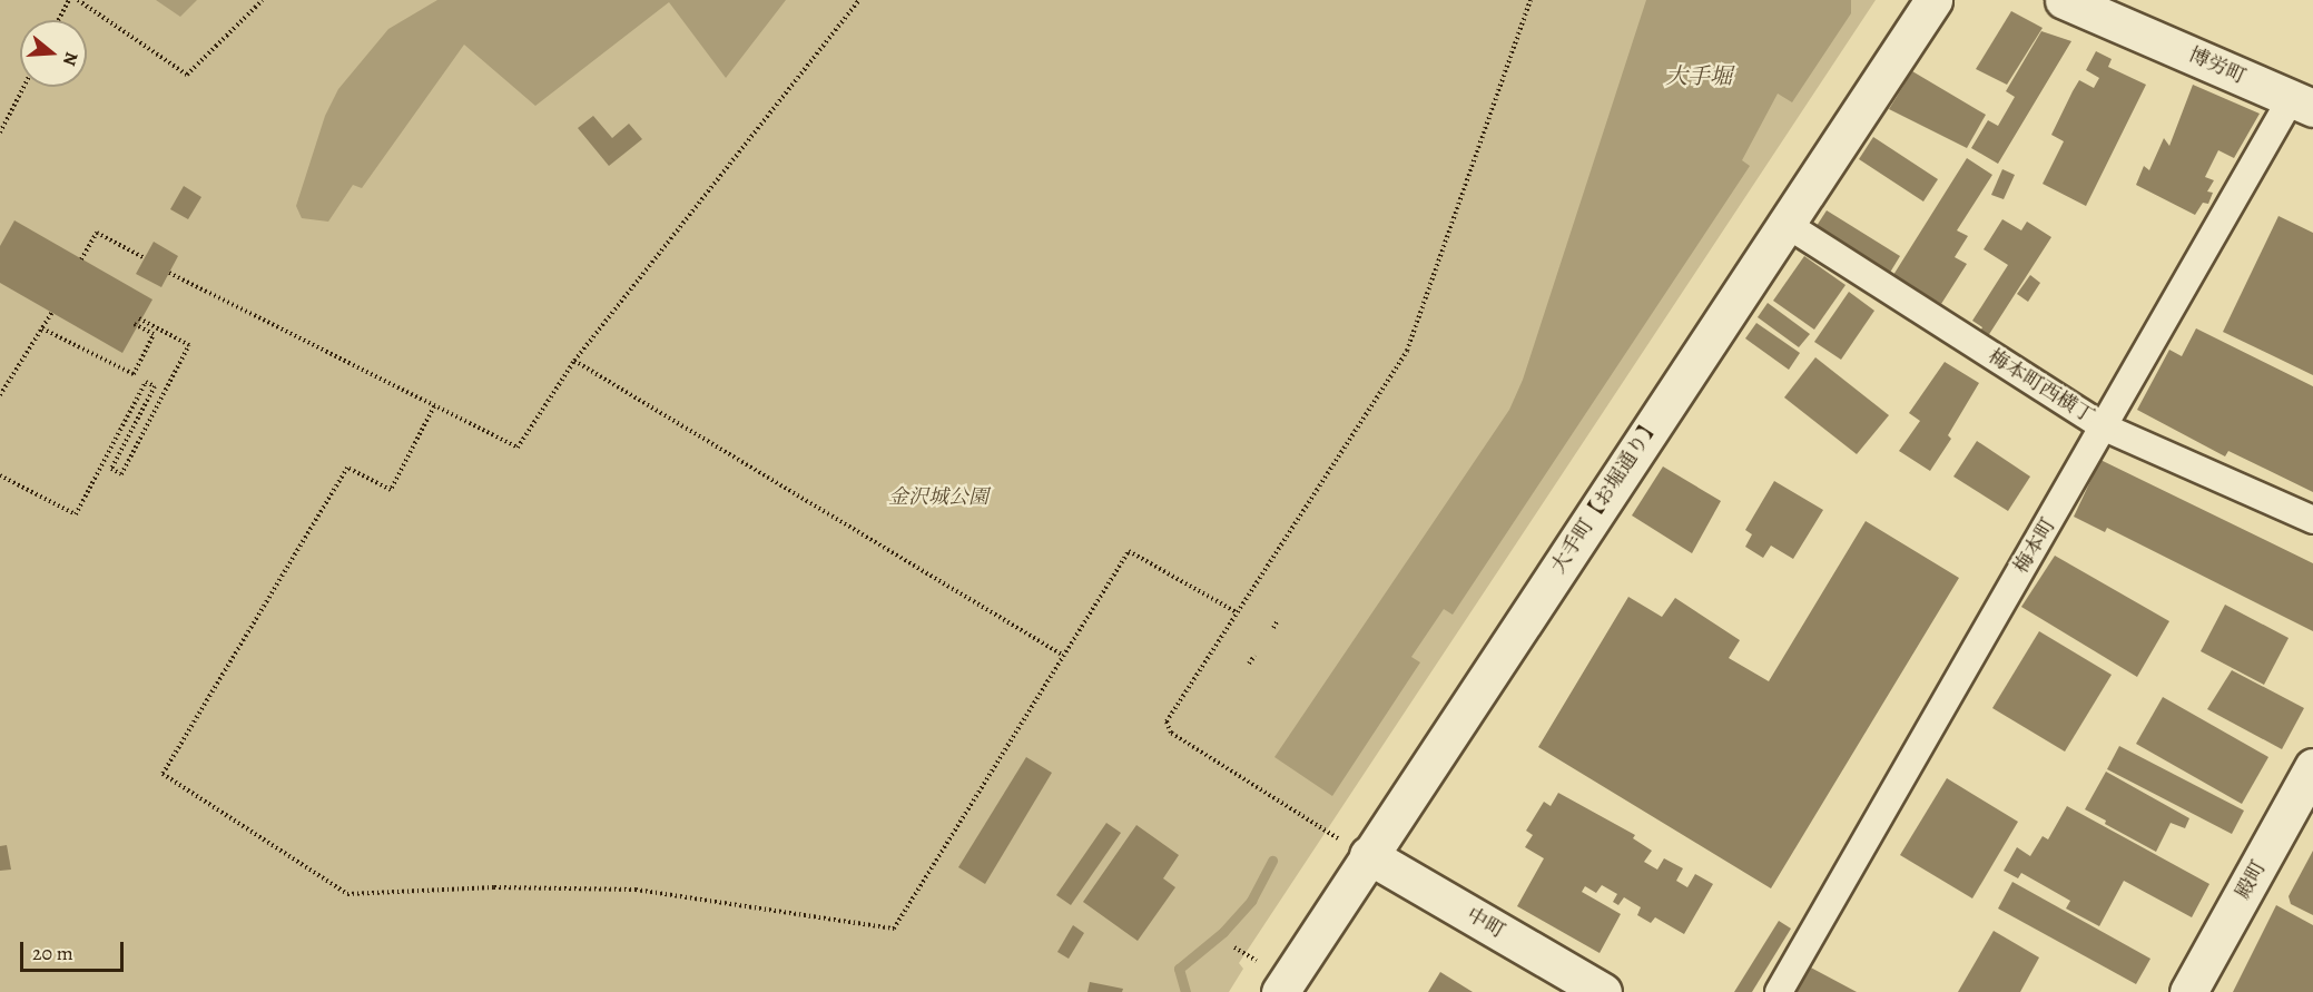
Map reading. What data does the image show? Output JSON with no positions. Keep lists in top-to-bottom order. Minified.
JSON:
{"streets":{"street":["博労町","梅本町西横丁","大手町【お堀通り】","梅本町","殿町","中町"]},"crossings":[["博労町","梅本町"],["梅本町西横丁","大手町【お堀通り】"],["梅本町西横丁","梅本町"],["大手町【お堀通り】","中町"]],"water":["大手堀"],"parks":["金沢城公園"],"scale_bar":"20 m","north":"right"}
